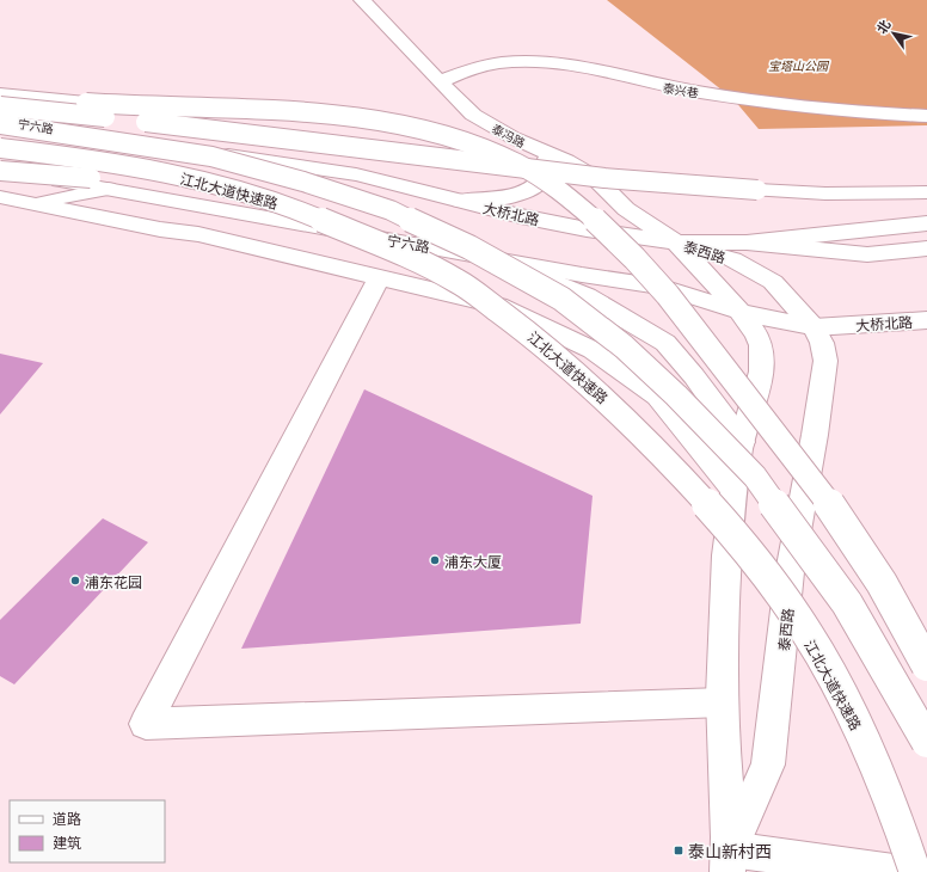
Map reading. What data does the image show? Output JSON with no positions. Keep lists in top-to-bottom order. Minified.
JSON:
{"streets":{"main road":["泰兴巷","宁六路","泰冯路","江北大道快速路","大桥北路","泰西路"]},"crossings":[["泰兴巷","泰冯路"],["宁六路","大桥北路"],["宁六路","泰西路"],["泰冯路","大桥北路"],["泰冯路","泰西路"],["大桥北路","泰西路"]],"parks":["宝塔山公园"],"places":{"other":["浦东大厦","浦东花园"],"transit":["泰山新村西"]},"legend":["道路","建筑"],"north":"top left"}
